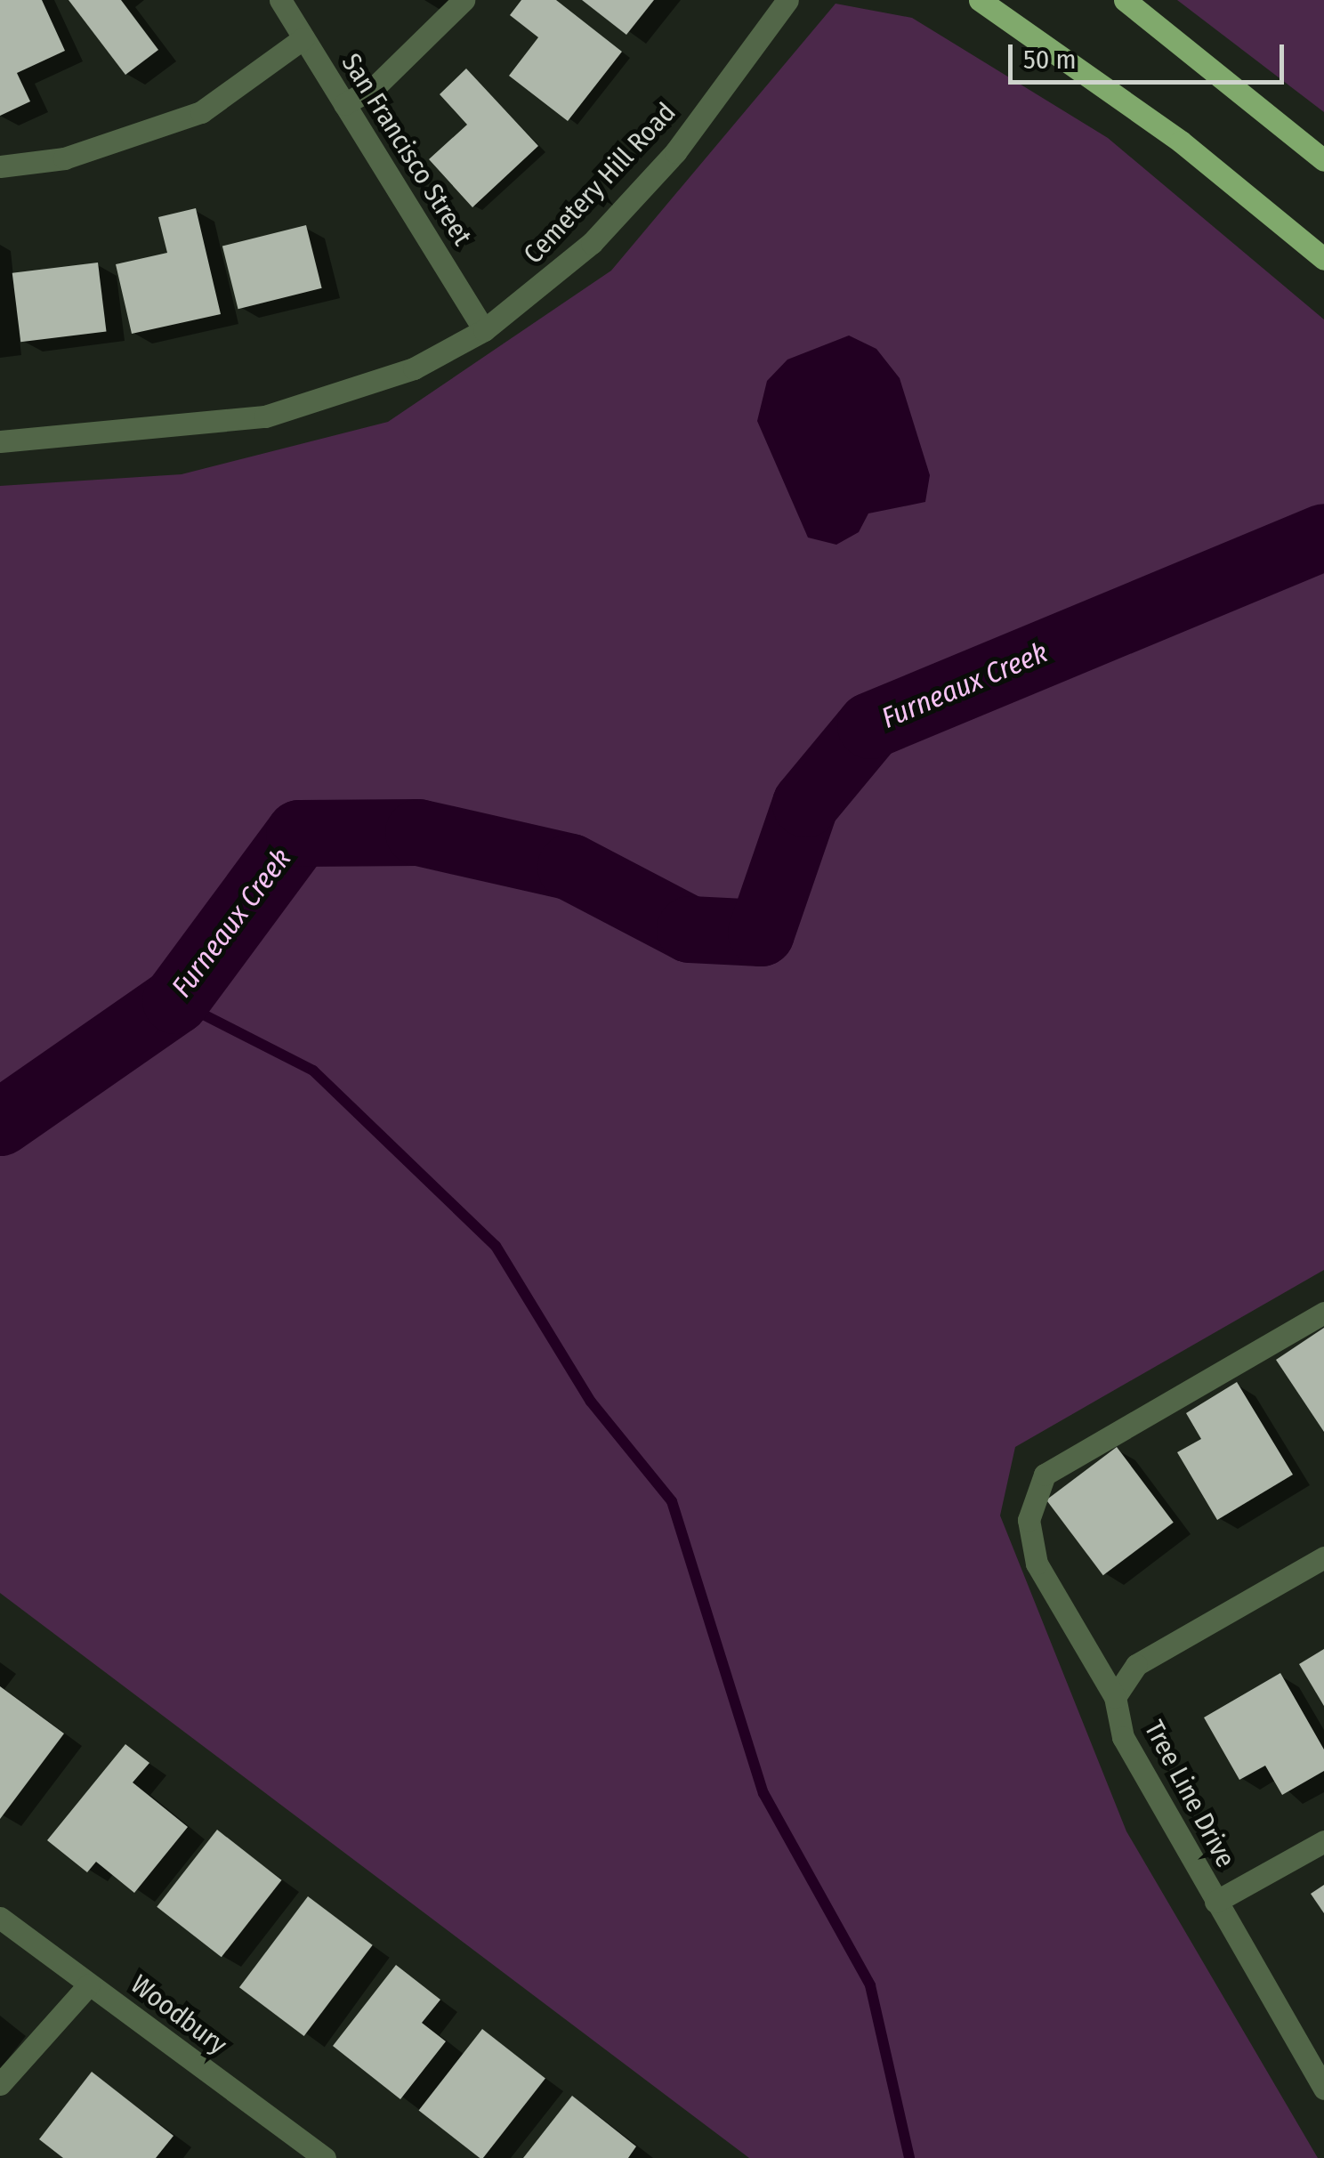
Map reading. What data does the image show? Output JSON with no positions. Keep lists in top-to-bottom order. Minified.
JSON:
{"streets":{"street":["San Francisco Street","Cemetery Hill Road","Tree Line Drive","Woodbury"]},"crossings":[["San Francisco Street","Cemetery Hill Road"]],"water":["Furneaux Creek"],"scale_bar":"50 m"}
